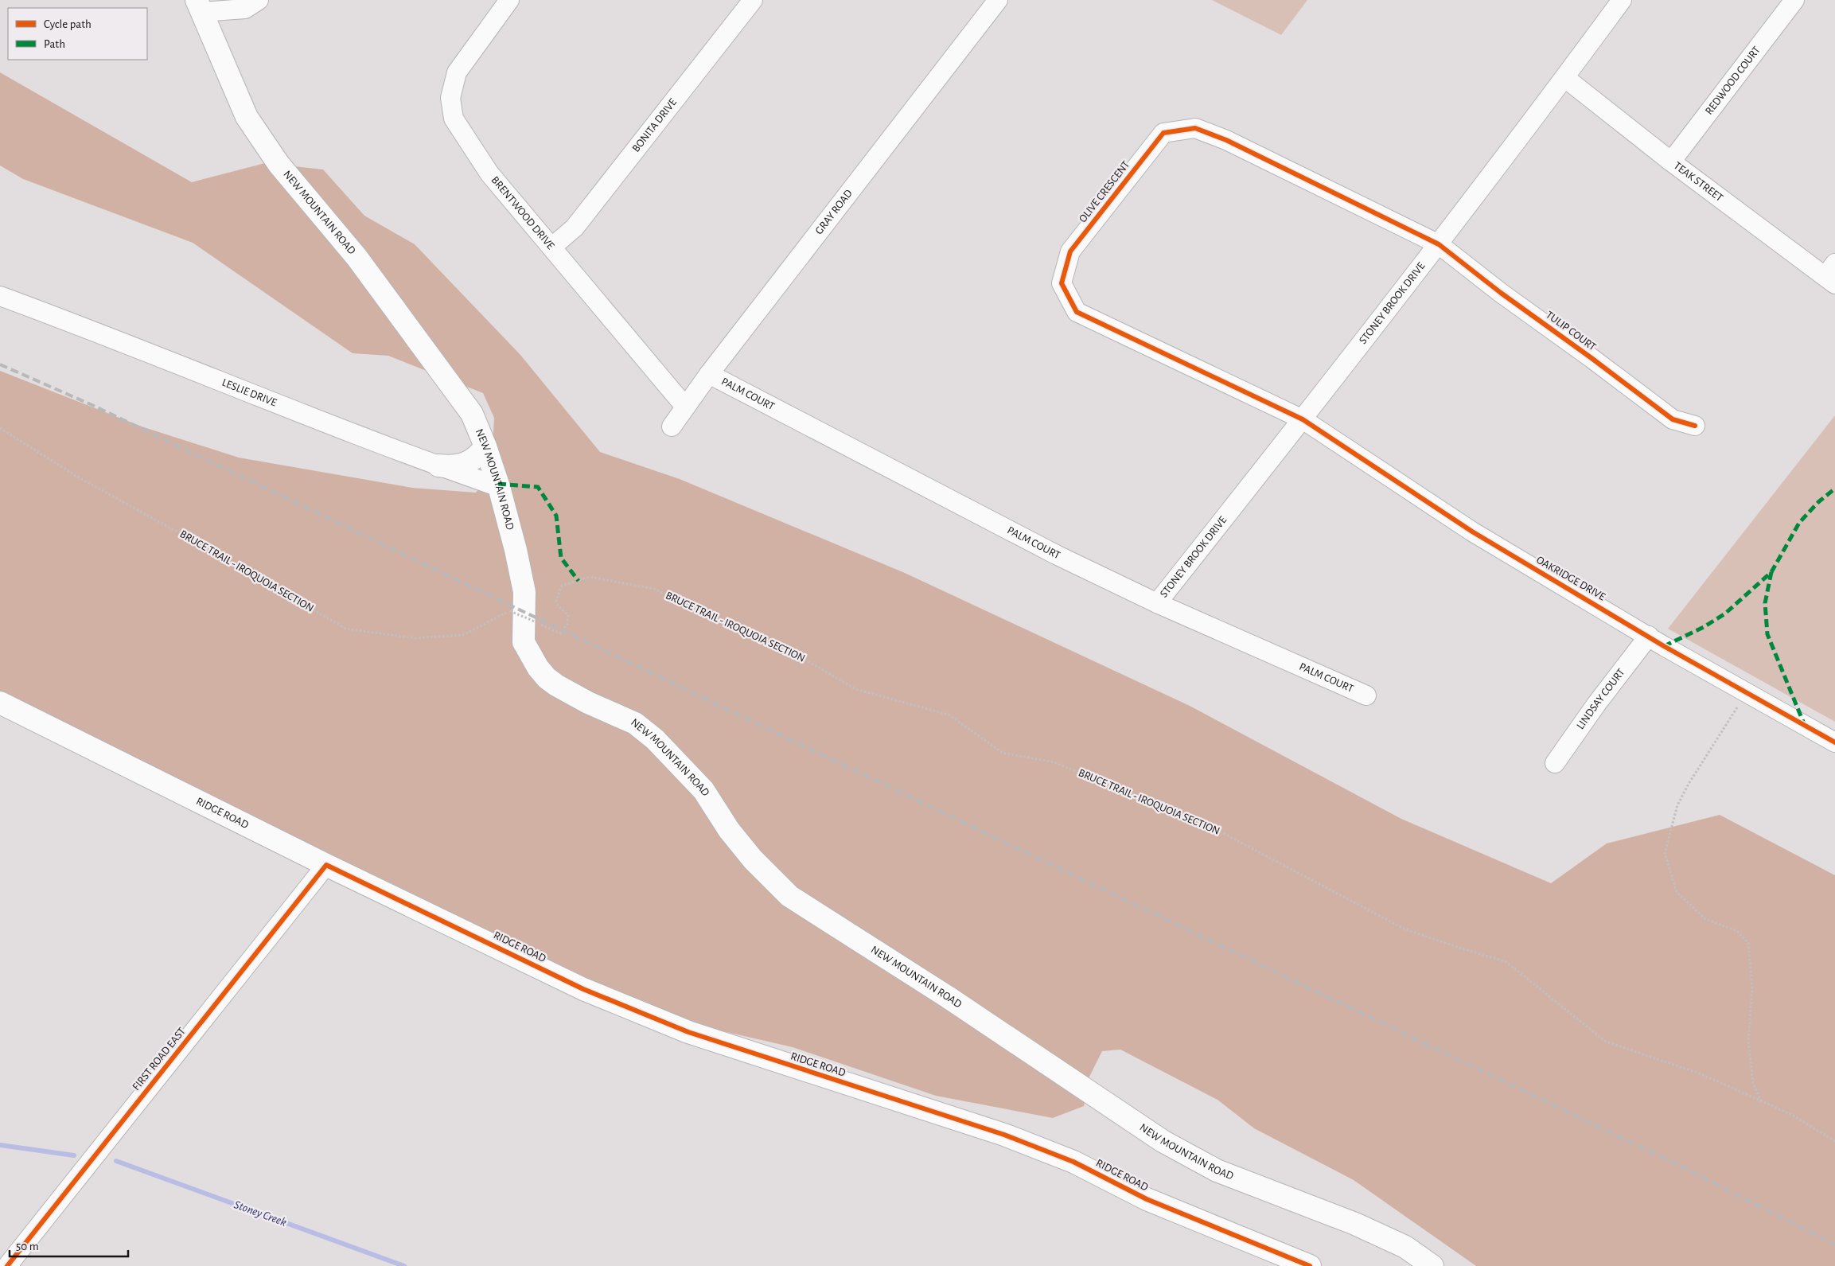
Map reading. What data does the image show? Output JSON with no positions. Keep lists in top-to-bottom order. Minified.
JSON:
{"streets":{"main road":["NEW MOUNTAIN ROAD","RIDGE ROAD"],"street":["REDWOOD COURT","BONITA DRIVE","TEAK STREET","OLIVE CRESCENT","BRENTWOOD DRIVE","GRAY ROAD","STONEY BROOK DRIVE","TULIP COURT","LESLIE DRIVE","PALM COURT","OAKRIDGE DRIVE","LINDSAY COURT","FIRST ROAD EAST"],"path":["BRUCE TRAIL - IROQUOIA SECTION"]},"crossings":[["REDWOOD COURT","TEAK STREET"],["BONITA DRIVE","BRENTWOOD DRIVE"],["TEAK STREET","STONEY BROOK DRIVE"],["OLIVE CRESCENT","STONEY BROOK DRIVE"],["OLIVE CRESCENT","TULIP COURT"],["OLIVE CRESCENT","OAKRIDGE DRIVE"],["BRENTWOOD DRIVE","GRAY ROAD"],["GRAY ROAD","PALM COURT"],["NEW MOUNTAIN ROAD","LESLIE DRIVE"],["STONEY BROOK DRIVE","TULIP COURT"],["STONEY BROOK DRIVE","PALM COURT"],["STONEY BROOK DRIVE","OAKRIDGE DRIVE"],["OAKRIDGE DRIVE","LINDSAY COURT"],["RIDGE ROAD","FIRST ROAD EAST"]],"water":["Stoney Creek"],"legend":["Cycle path","Path"],"scale_bar":"50 m"}
